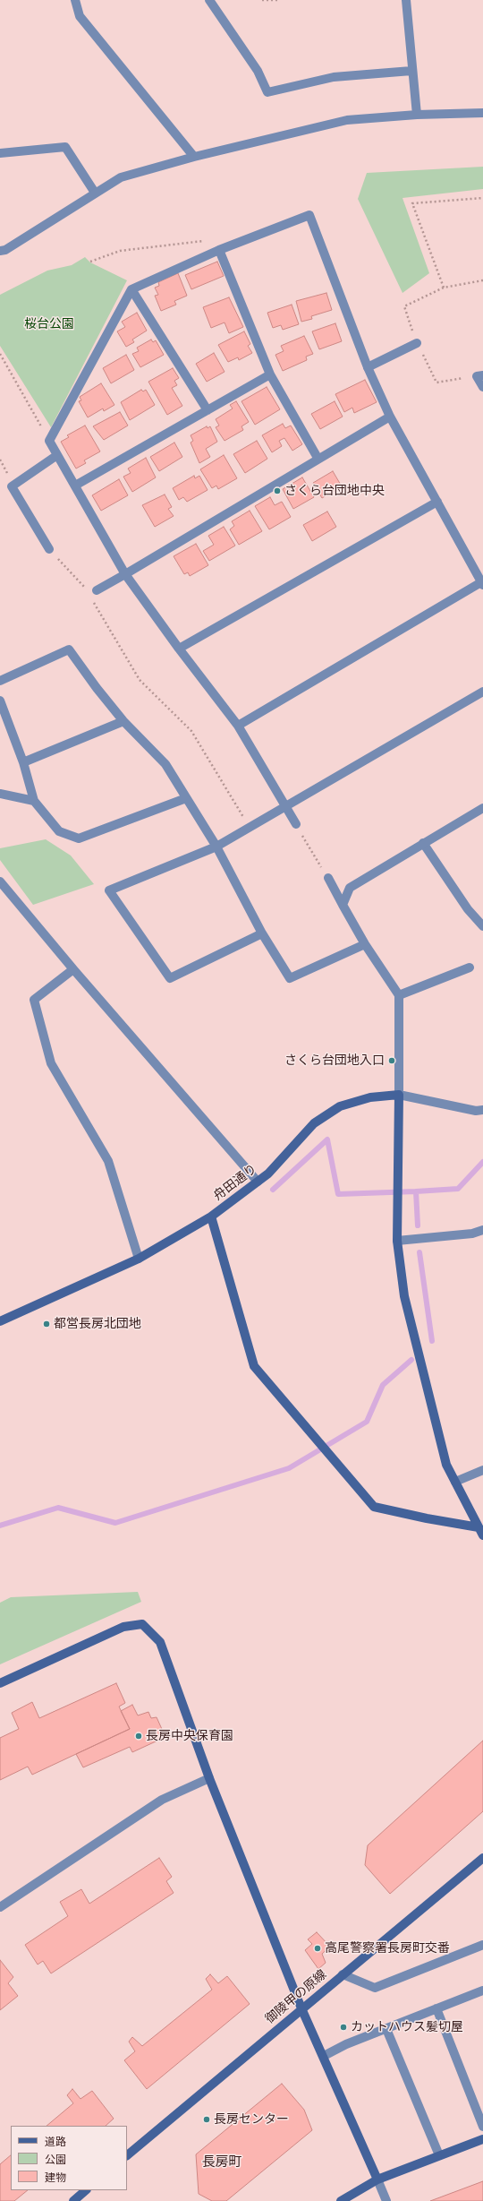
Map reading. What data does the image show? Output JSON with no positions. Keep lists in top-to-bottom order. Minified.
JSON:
{"streets":{"street":["舟田通り","御陵甲の原線"]},"districts":["長房町"],"parks":["桜台公園"],"places":["さくら台団地中央","さくら台団地入口","都営長房北団地","長房中央保育園","高尾警察署長房町交番","カットハウス髪切屋","長房センター"],"legend":["道路","公園","建物"]}
